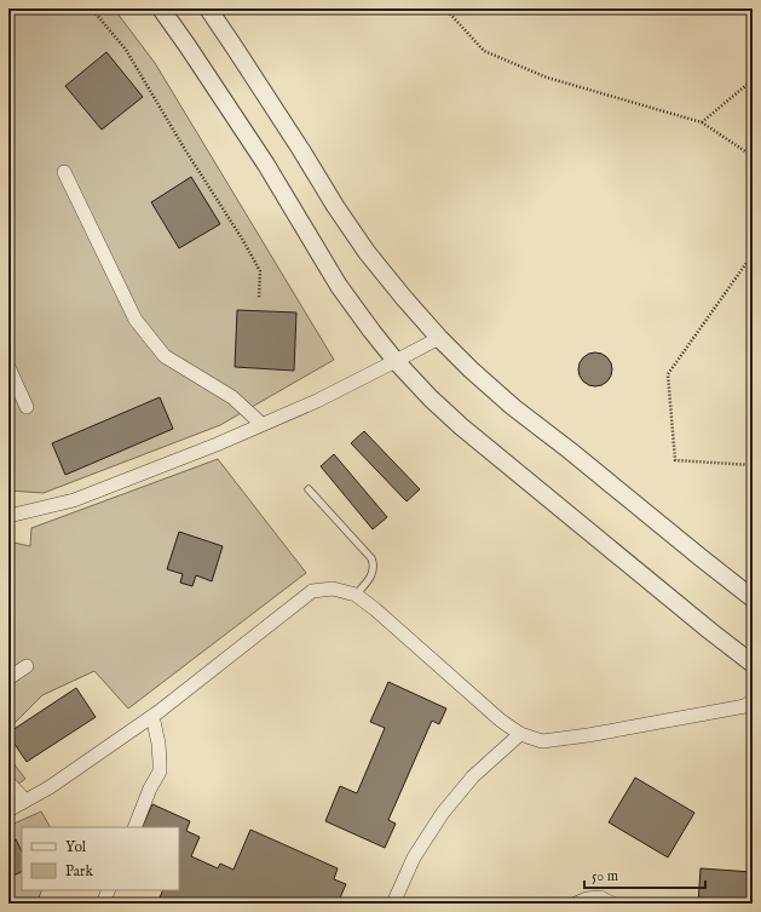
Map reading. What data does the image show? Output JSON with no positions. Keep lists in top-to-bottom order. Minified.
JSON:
{"legend":["Yol","Park"],"scale_bar":"50 m"}
